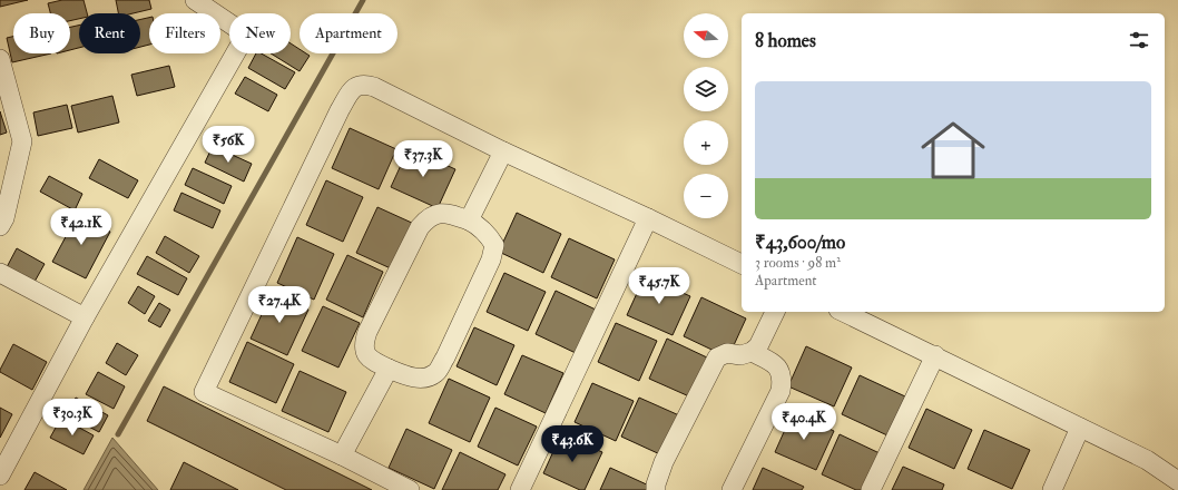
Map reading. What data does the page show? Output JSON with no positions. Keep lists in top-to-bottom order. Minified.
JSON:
{"north":"left","page":{"map_buttons":["+","−"],"chip":["Buy","Rent","Filters","New","Apartment"],"heading":"8 homes","list":[{"name":"₹43,600/mo","note":"3 rooms · 98 m² · Apartment"}],"price":["₹56K","₹37.3K","₹42.1K","₹45.7K","₹27.4K","₹30.3K","₹40.4K","₹43.6K"]}}
